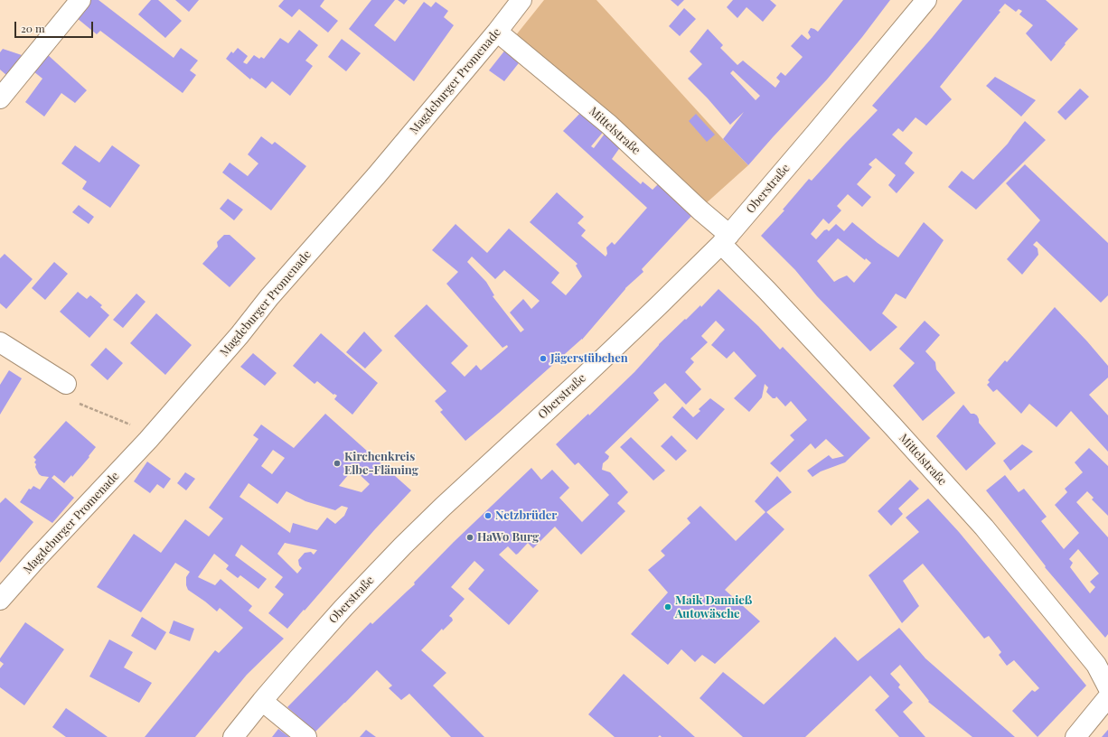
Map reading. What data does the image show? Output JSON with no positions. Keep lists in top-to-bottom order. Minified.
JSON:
{"streets":{"street":["Magdeburger Promenade","Mittelstraße","Oberstraße"]},"crossings":[["Magdeburger Promenade","Mittelstraße"],["Mittelstraße","Oberstraße"]],"places":["Jägerstübchen","Kirchenkreis Elbe-Fläming","Netzbrüder","HaWo Burg","Maik Dannieß Autowäsche"],"scale_bar":"20 m"}
